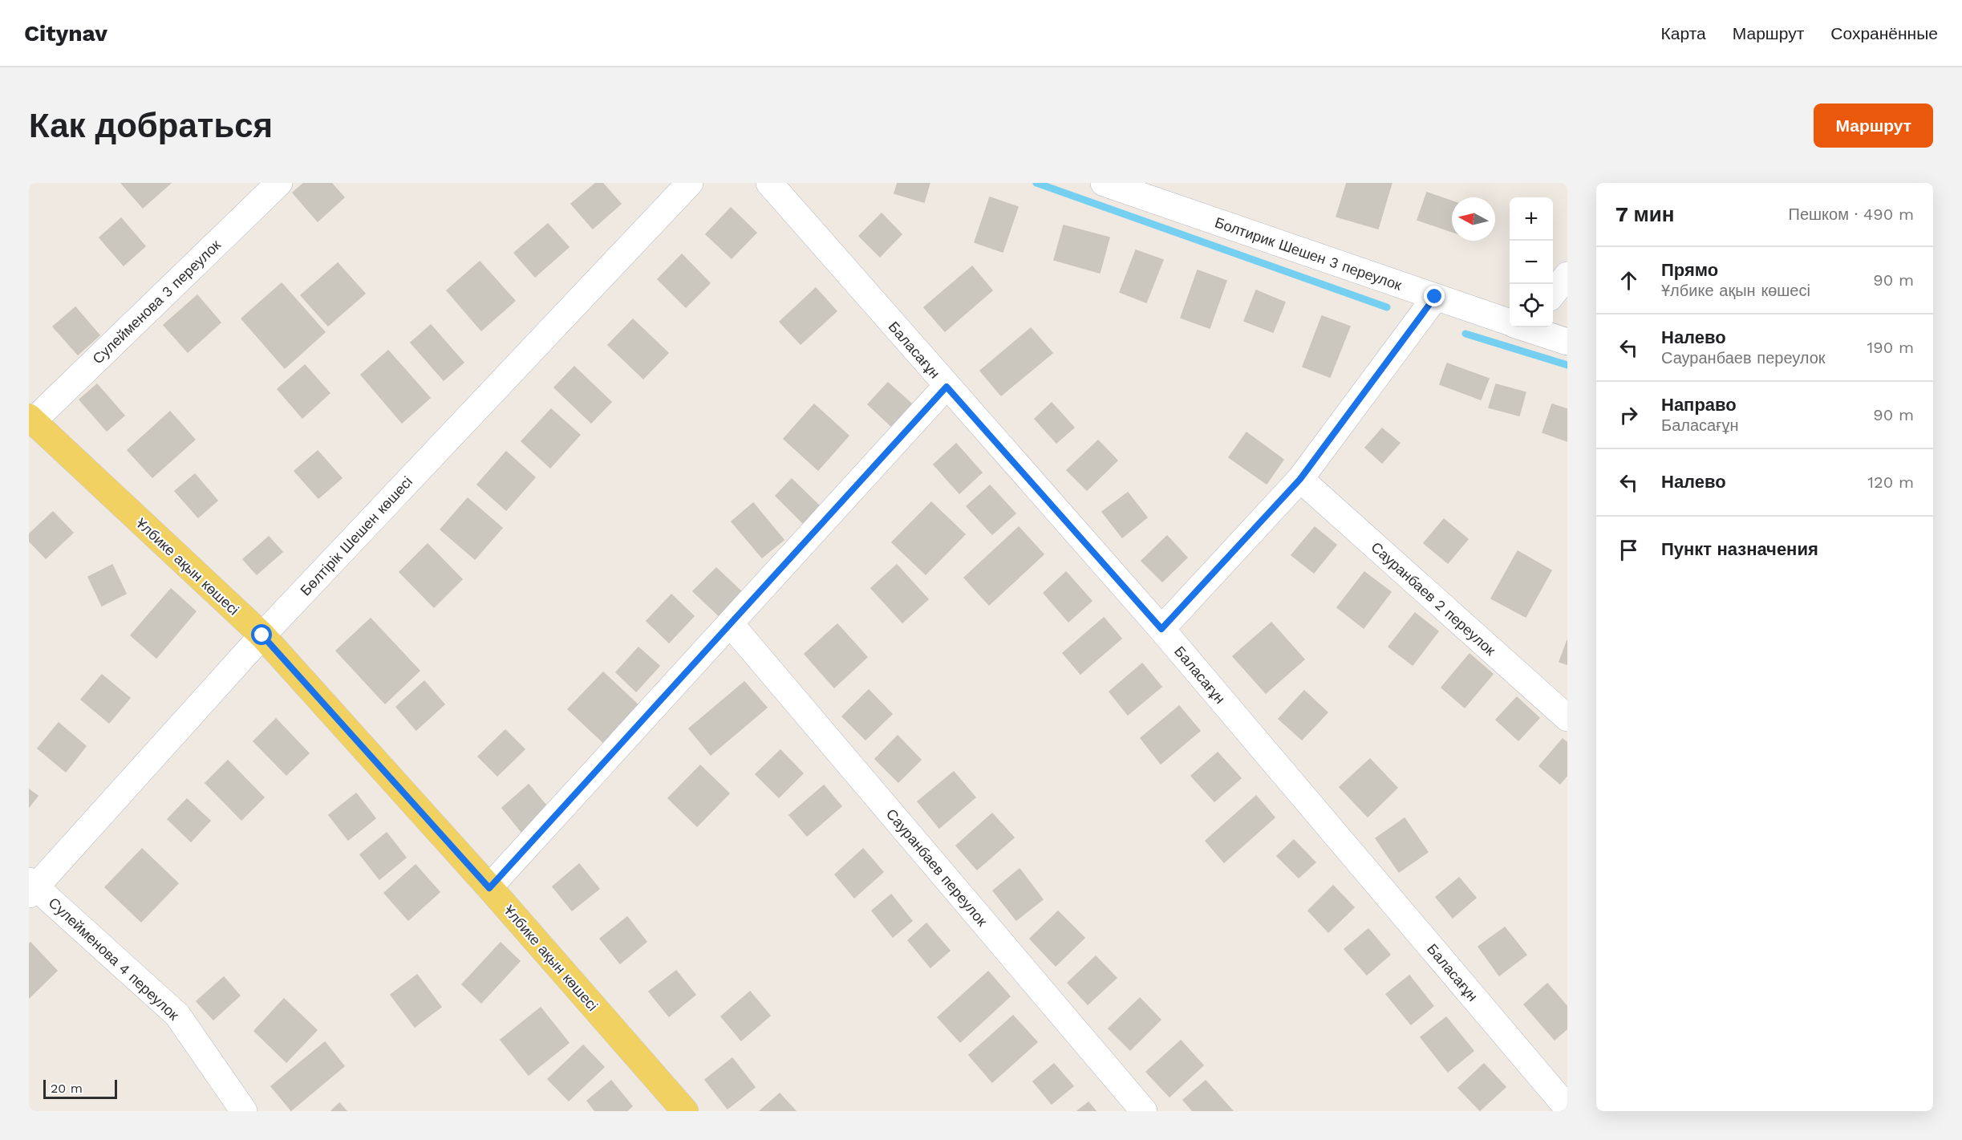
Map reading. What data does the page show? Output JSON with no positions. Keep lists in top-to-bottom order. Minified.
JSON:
{"streets":{"main road":["Ұлбике ақын көшесі"],"street":["Болтирик Шешен 3 переулок","Сулейменова 3 переулок","Баласағұн","Бөлтірік Шешен көшесі","Сауранбаев 2 переулок","Сауранбаев переулок","Сулейменова 4 переулок"]},"crossings":[["Сулейменова 3 переулок","Ұлбике ақын көшесі"],["Бөлтірік Шешен көшесі","Ұлбике ақын көшесі"],["Бөлтірік Шешен көшесі","Сулейменова 4 переулок"]],"scale_bar":"20 m","north":"left","page":{"header":"Citynav","nav":["Карта","Маршрут","Сохранённые"],"buttons":"Маршрут","title":"Как добраться","heading":["7 мин","Пешком · 490 m"],"map_buttons":["+","−"],"list":[["Прямо","Ұлбике ақын көшесі","90 m"],["Налево","Сауранбаев переулок","190 m"],["Направо","Баласағұн","90 m"],["Налево","120 m"],"Пункт назначения"],"scale":"20 m"}}
